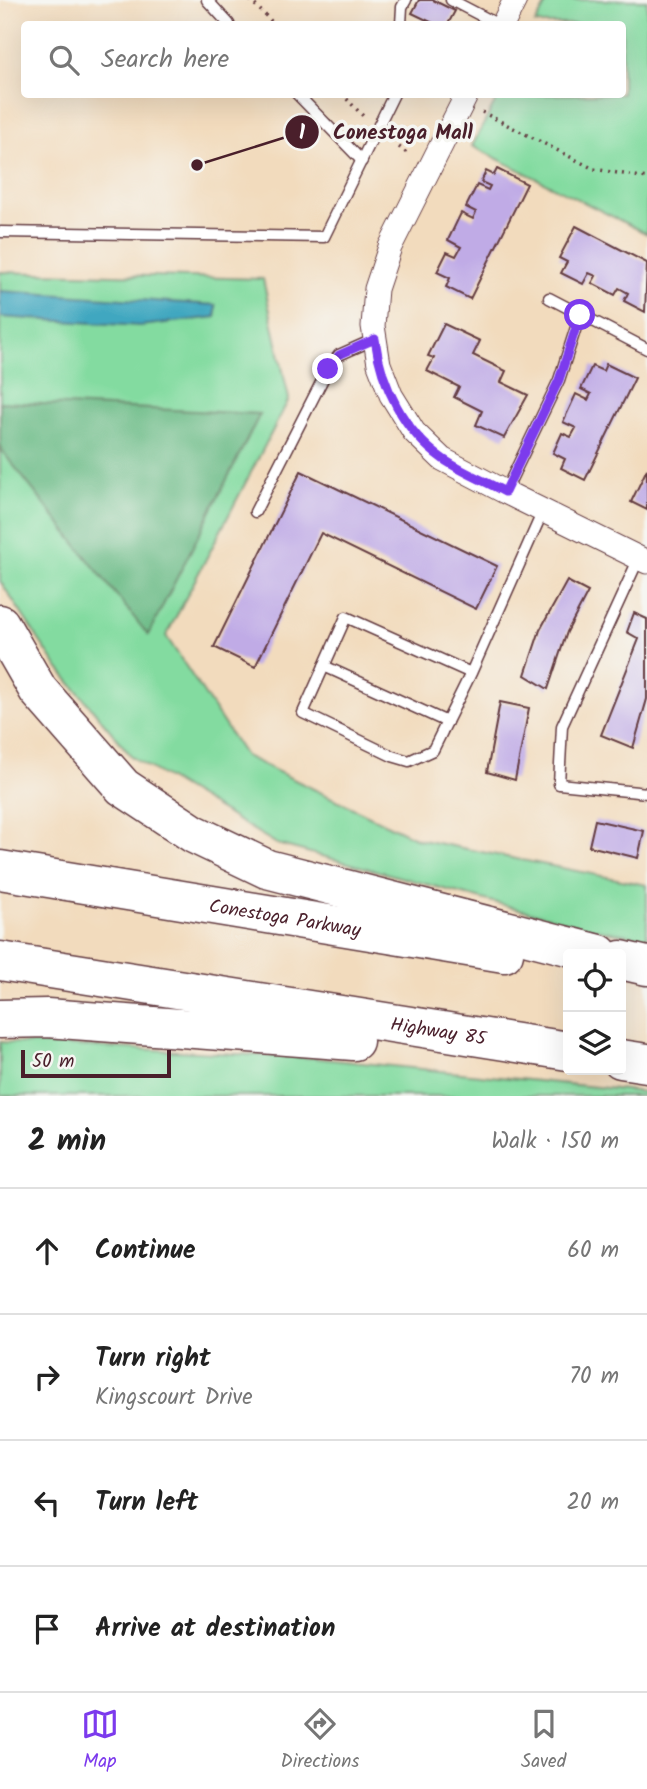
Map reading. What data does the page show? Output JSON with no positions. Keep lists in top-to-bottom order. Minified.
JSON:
{"streets":{"highway":["Conestoga Parkway","Highway 85"]},"places":["Conestoga Mall"],"scale_bar":"50 m","page":{"search":"Search here","scale":"50 m","heading":["2 min","Walk · 150 m"],"list":[["Continue","60 m"],["Turn right","Kingscourt Drive","70 m"],["Turn left","20 m"],"Arrive at destination"],"nav":["Map","Directions","Saved"]}}
